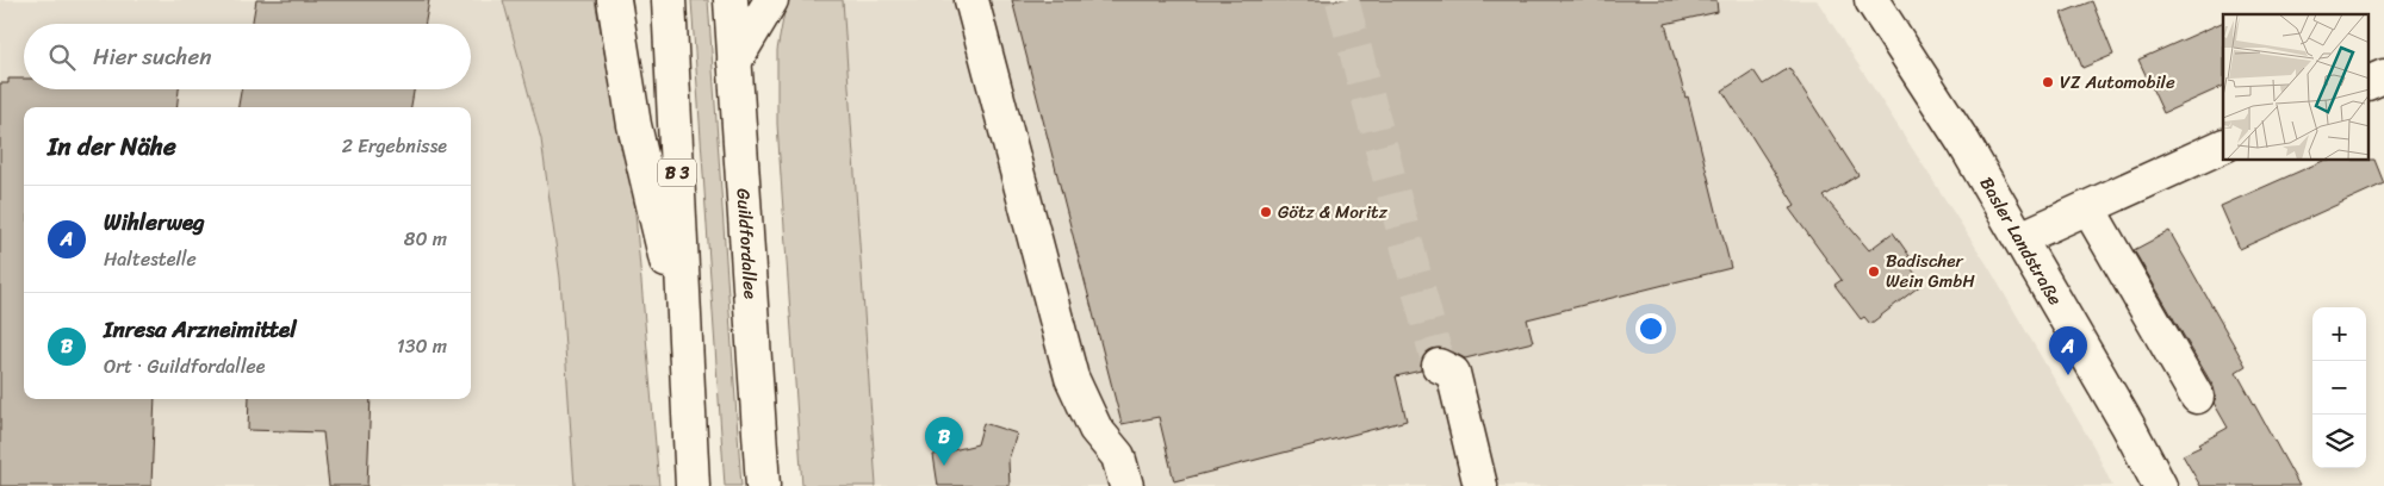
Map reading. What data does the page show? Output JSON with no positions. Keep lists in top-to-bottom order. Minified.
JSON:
{"streets":{"main road":["B 3","Basler Landstraße","Guildfordallee"]},"places":["VZ Automobile","Götz & Moritz","Badischer Wein GmbH"],"page":{"search":"Hier suchen","heading":["In der Nähe","2 Ergebnisse"],"list":[{"mark":"A","name":"Wihlerweg","note":"Haltestelle","value":"80 m"},{"mark":"B","name":"Inresa Arzneimittel","note":"Ort · Guildfordallee","value":"130 m"}],"map_buttons":["+","−"],"pins":["A","B"]}}
